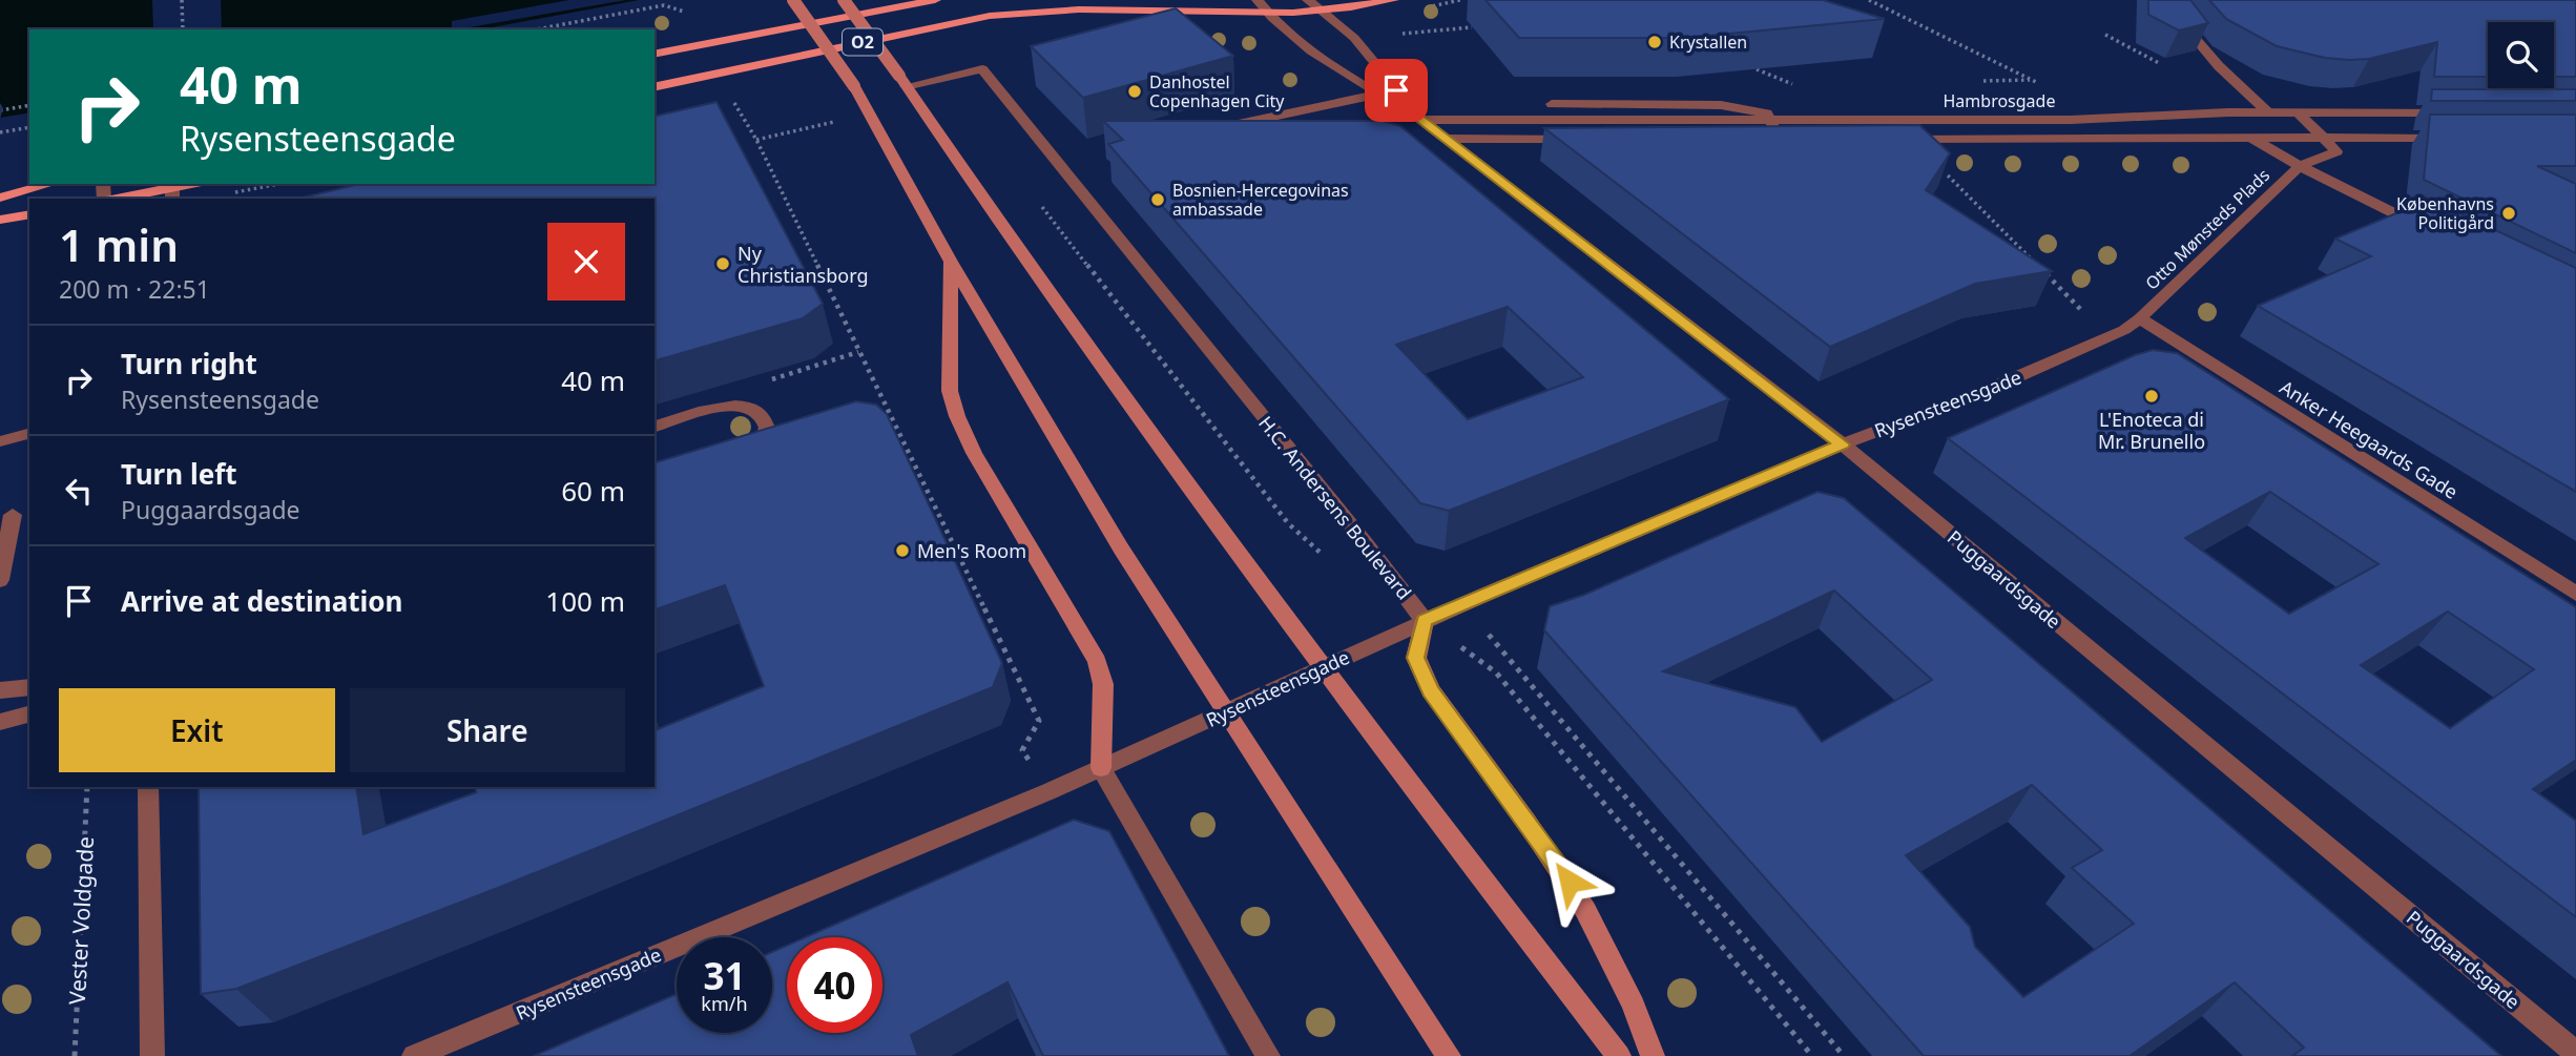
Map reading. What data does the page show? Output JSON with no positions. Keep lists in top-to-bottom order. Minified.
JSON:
{"streets":{"main road":["O2"],"street":["Hambrosgade","Otto Mønsteds Plads","Rysensteensgade","Anker Heegaards Gade","H.C. Andersens Boulevard","Puggaardsgade"],"path":["Vester Voldgade"]},"crossings":[["O2","Puggaardsgade"],["Hambrosgade","Otto Mønsteds Plads"],["Hambrosgade","Puggaardsgade"],["Otto Mønsteds Plads","Rysensteensgade"],["Otto Mønsteds Plads","Anker Heegaards Gade"],["Rysensteensgade","Anker Heegaards Gade"],["Rysensteensgade","H.C. Andersens Boulevard"],["Rysensteensgade","Puggaardsgade"]],"places":["Krystallen","Danhostel Copenhagen City","Bosnien-Hercegovinas ambassade","Københavns Politigård","Ny Christiansborg","L'Enoteca di Mr. Brunello","Men's Room"],"page":{"turn":["40 m","Rysensteensgade"],"heading":["1 min","200 m · 22:51"],"list":[{"name":"Turn right","note":"Rysensteensgade","value":"40 m"},{"name":"Turn left","note":"Puggaardsgade","value":"60 m"},{"name":"Arrive at destination","value":"100 m"}],"buttons":["Exit","Share"],"speed":"31 km/h","limit":"40"}}
